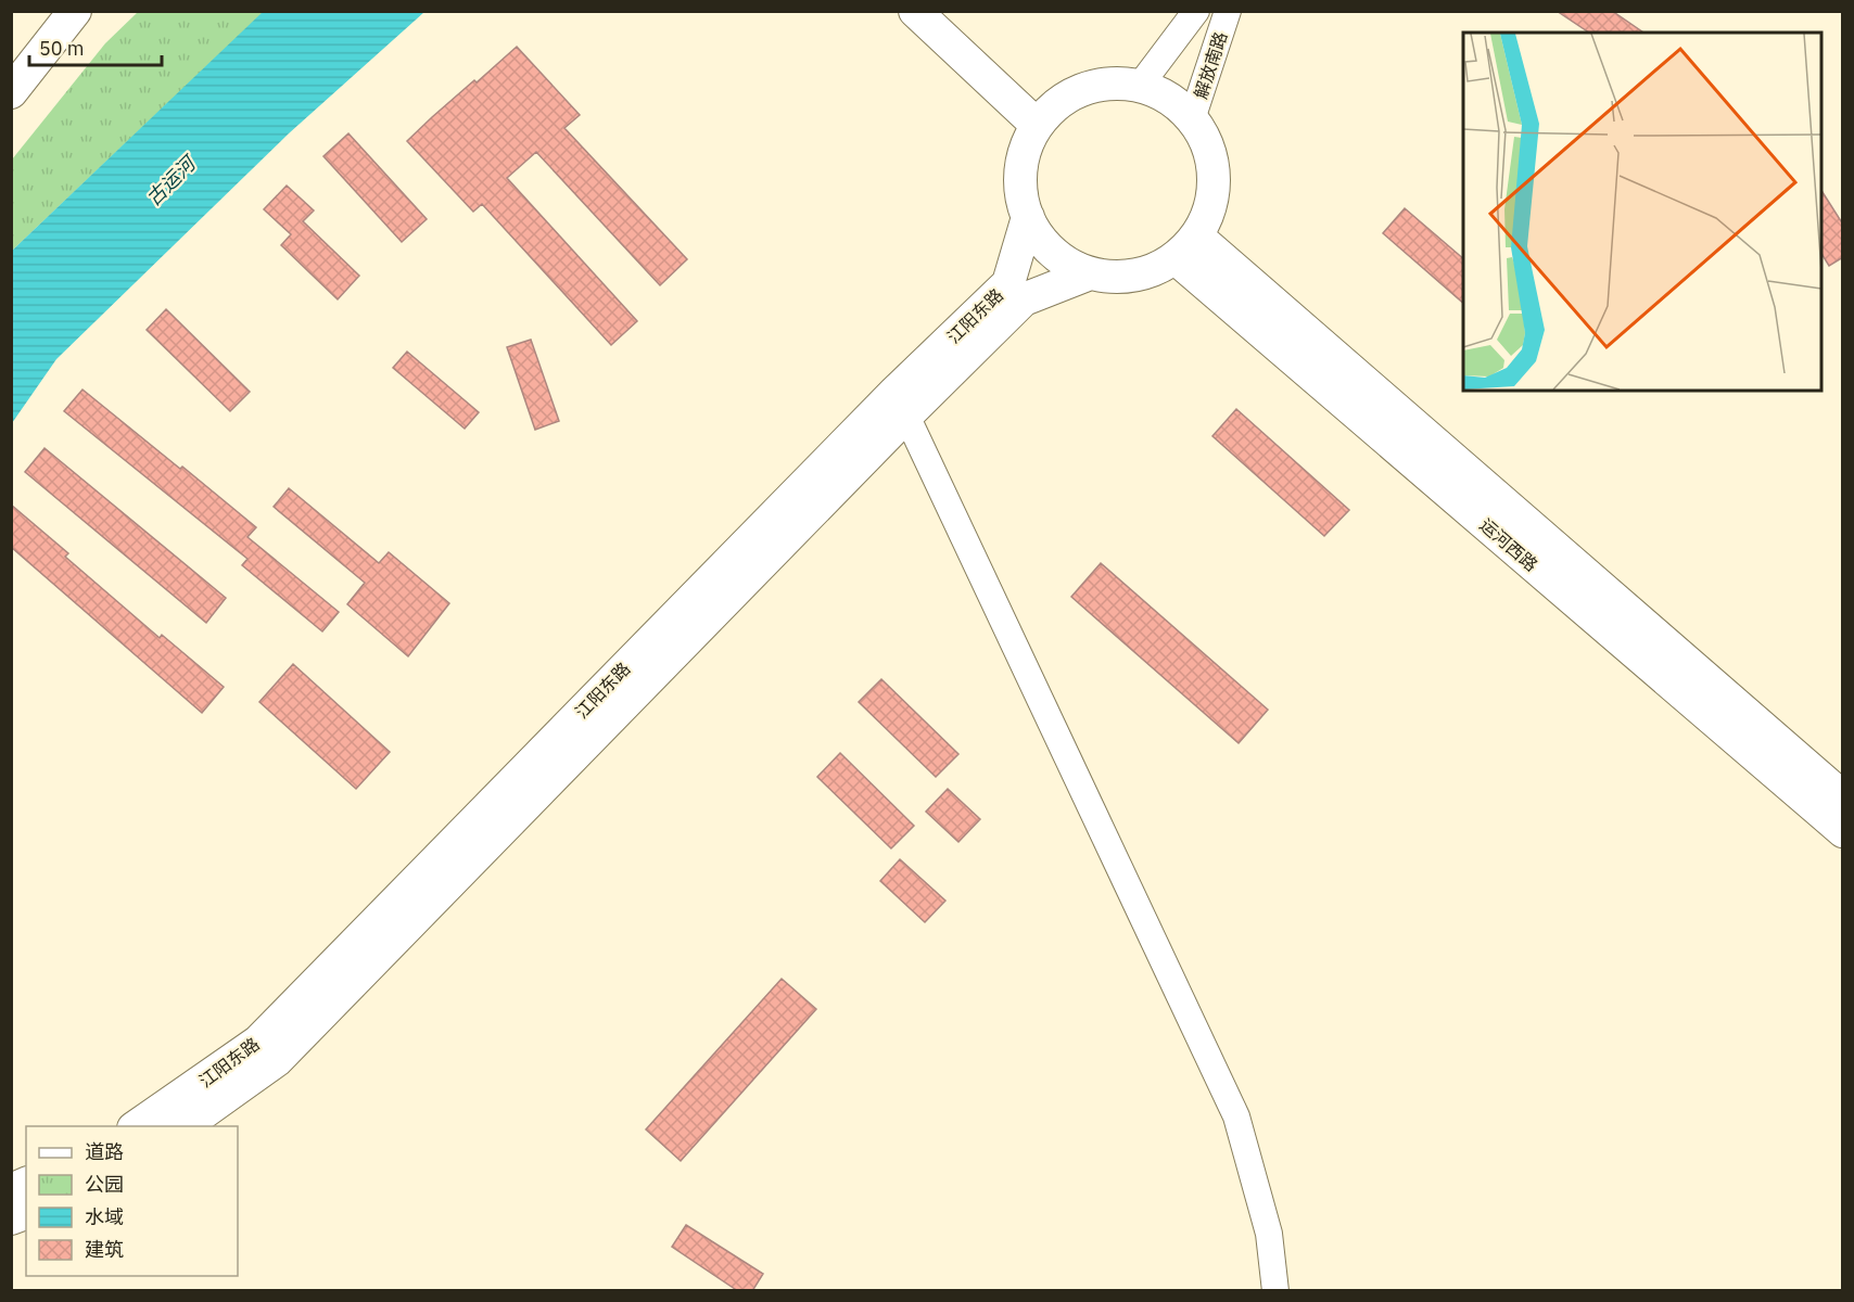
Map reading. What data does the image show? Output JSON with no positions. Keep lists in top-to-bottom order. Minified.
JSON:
{"streets":{"main road":["江阳东路","运河西路"],"street":["解放南路"]},"crossings":[["解放南路","江阳东路"],["解放南路","运河西路"],["江阳东路","运河西路"]],"water":["古运河"],"legend":["道路","公园","水域","建筑"],"scale_bar":"50 m"}
